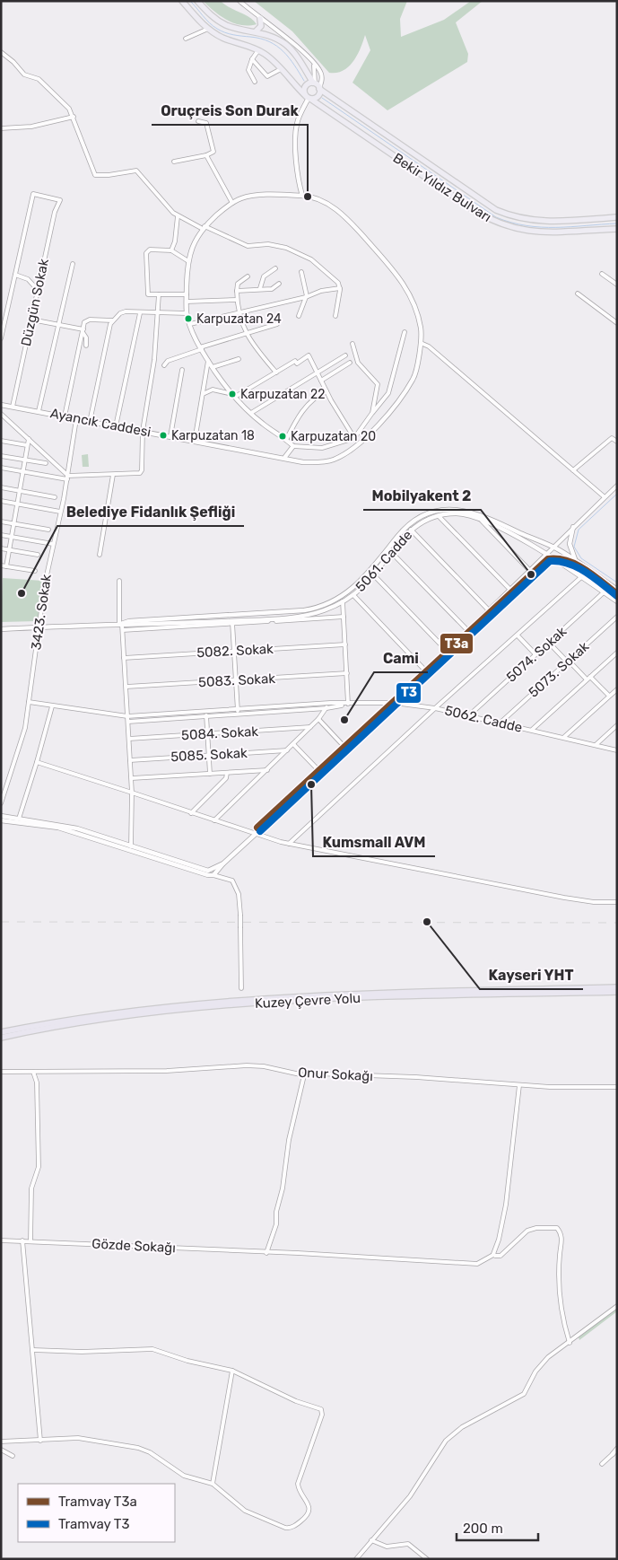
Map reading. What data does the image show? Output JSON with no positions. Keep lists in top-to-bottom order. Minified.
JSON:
{"streets":{"highway":["Kuzey Çevre Yolu"],"main road":["Bekir Yıldız Bulvarı"],"street":["Düzgün Sokak","Ayancık Caddesi","5061. Cadde","3423. Sokak","5082. Sokak","5074. Sokak","5073. Sokak","5083. Sokak","5062. Cadde","5084. Sokak","5085. Sokak","Onur Sokağı","Gözde Sokağı"]},"crossings":[["Düzgün Sokak","Ayancık Caddesi"],["Ayancık Caddesi","3423. Sokak"],["5061. Cadde","5074. Sokak"],["5074. Sokak","5062. Cadde"],["5073. Sokak","5062. Cadde"]],"places":["Oruçreis Son Durak","Karpuzatan 24","Karpuzatan 22","Karpuzatan 18","Karpuzatan 20","Mobilyakent 2","Belediye Fidanlık Şefliği","Cami","Kumsmall AVM","Kayseri YHT"],"lines":["tram line T3a","tram line T3"],"legend":["Tramvay T3a","Tramvay T3"],"scale_bar":"200 m"}
